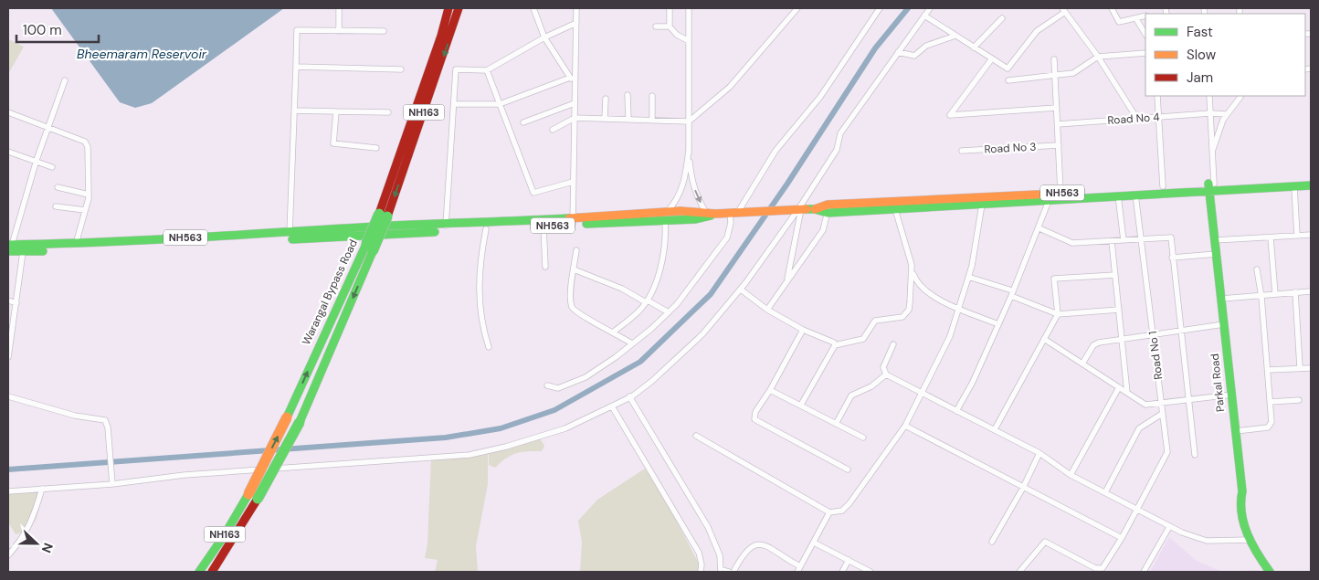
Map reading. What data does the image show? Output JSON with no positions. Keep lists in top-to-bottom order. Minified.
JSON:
{"streets":{"main road":["NH163","NH563","Warangal Bypass Road","Parkal Road"],"street":["Road No 4","Road No 3","Road No 1"]},"crossings":[["NH163","Warangal Bypass Road"],["Road No 4","Parkal Road"],["NH563","Road No 1"],["NH563","Parkal Road"]],"water":["Bheemaram Reservoir"],"legend":["Fast","Slow","Jam"],"scale_bar":"100 m","north":"right"}
